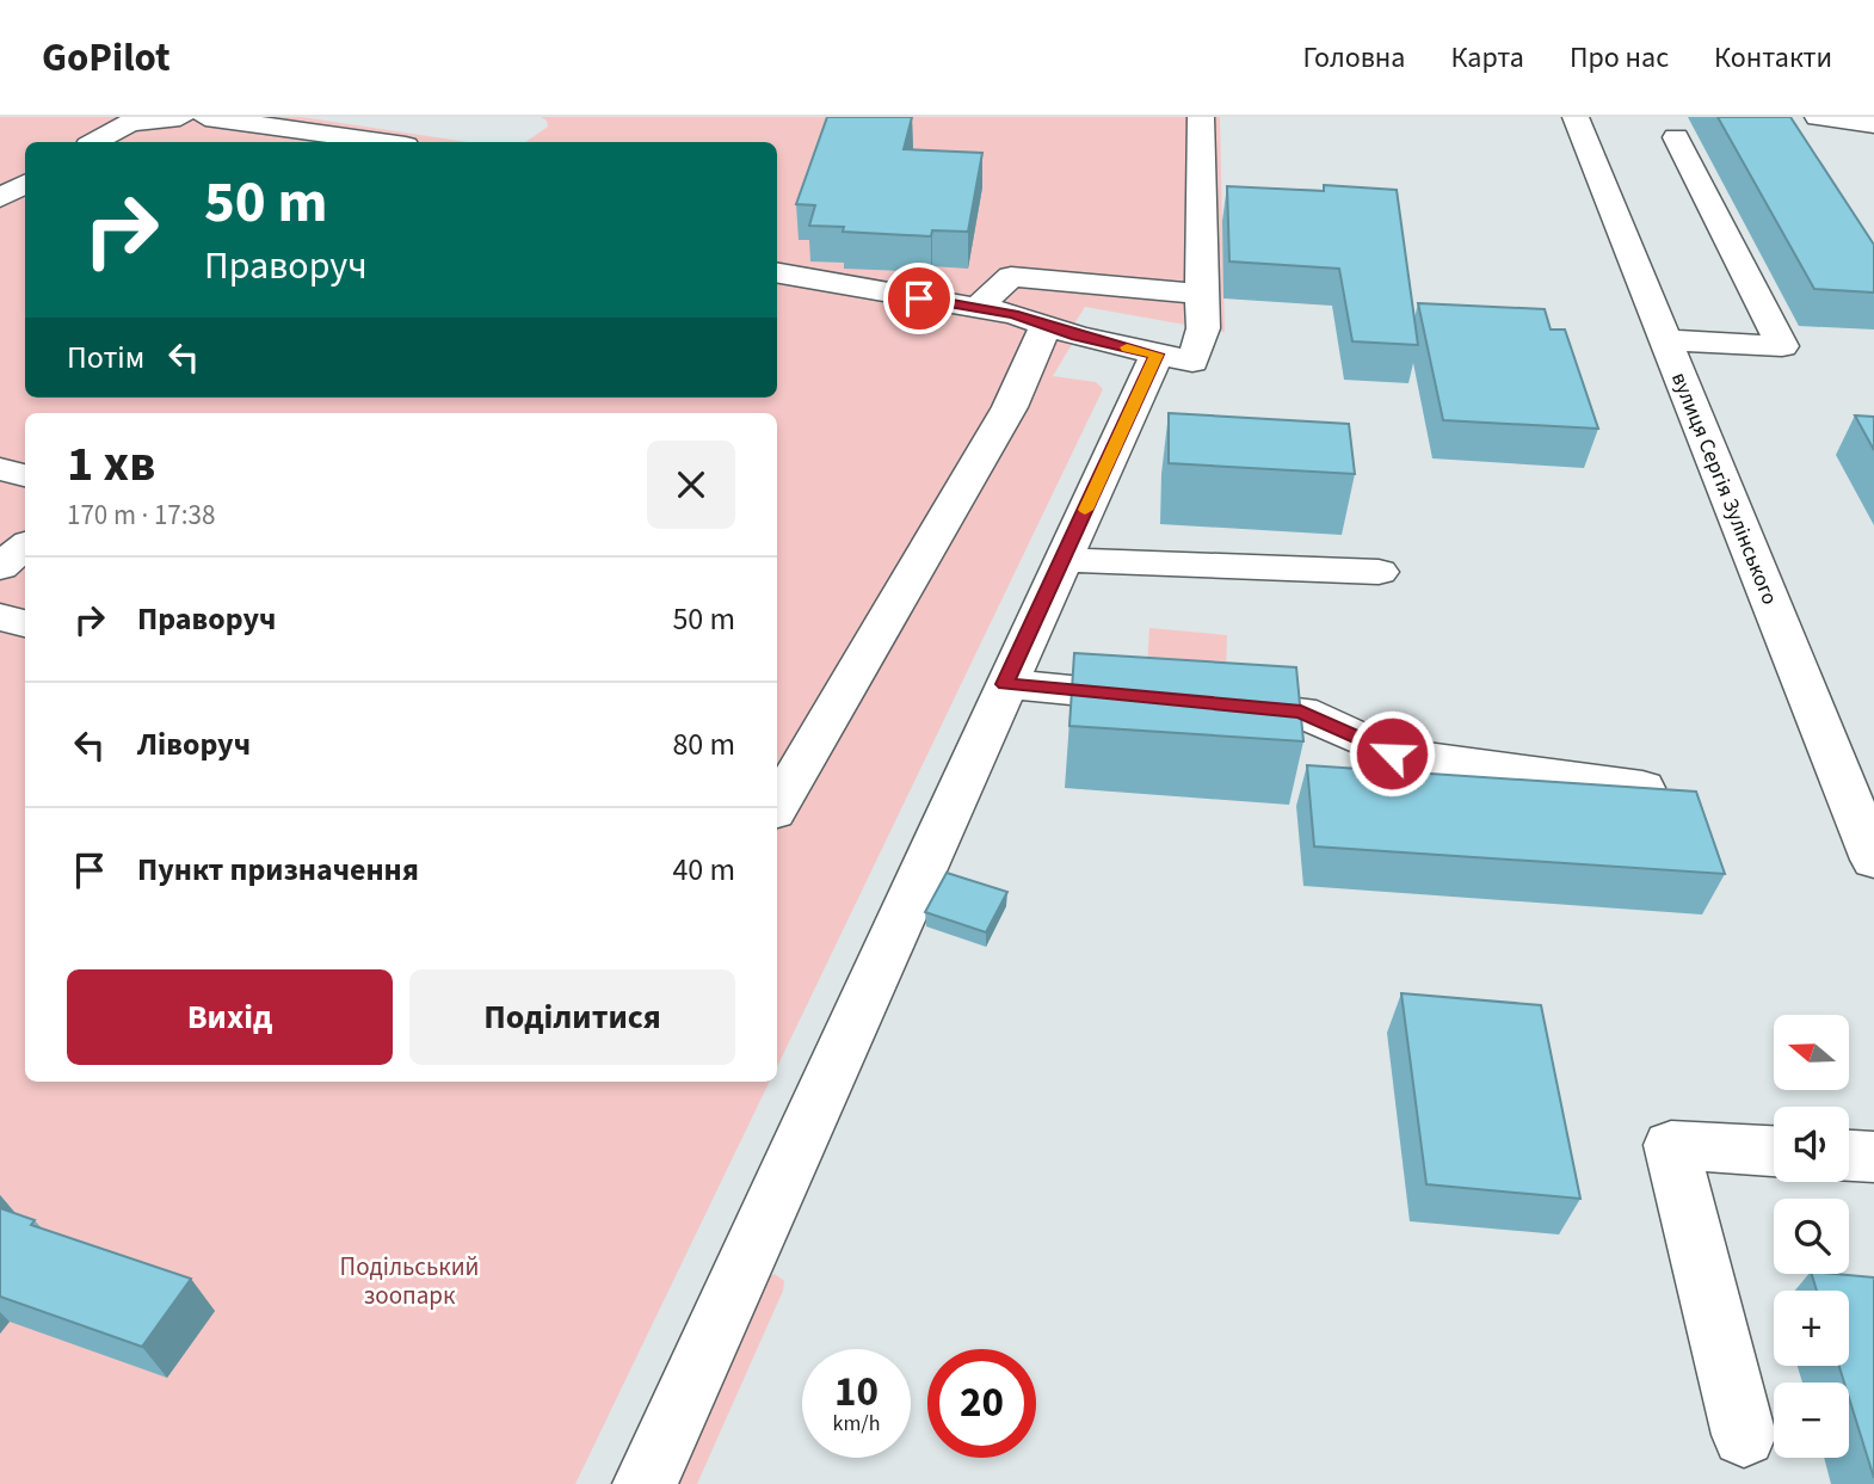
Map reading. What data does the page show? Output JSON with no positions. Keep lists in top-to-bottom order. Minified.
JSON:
{"streets":{"street":["вулиця Сергія Зулінського"]},"parks":["Подільський зоопарк"],"north":"left","page":{"header":"GoPilot","nav":["Головна","Карта","Про нас","Контакти"],"turn":["50 m","Праворуч"],"then":"Потім","heading":["1 хв","170 m · 17:38"],"list":[{"name":"Праворуч","value":"50 m"},{"name":"Ліворуч","value":"80 m"},{"name":"Пункт призначення","value":"40 m"}],"buttons":["Вихід","Поділитися"],"map_buttons":["+","−"],"speed":"10 km/h","limit":"20"}}
